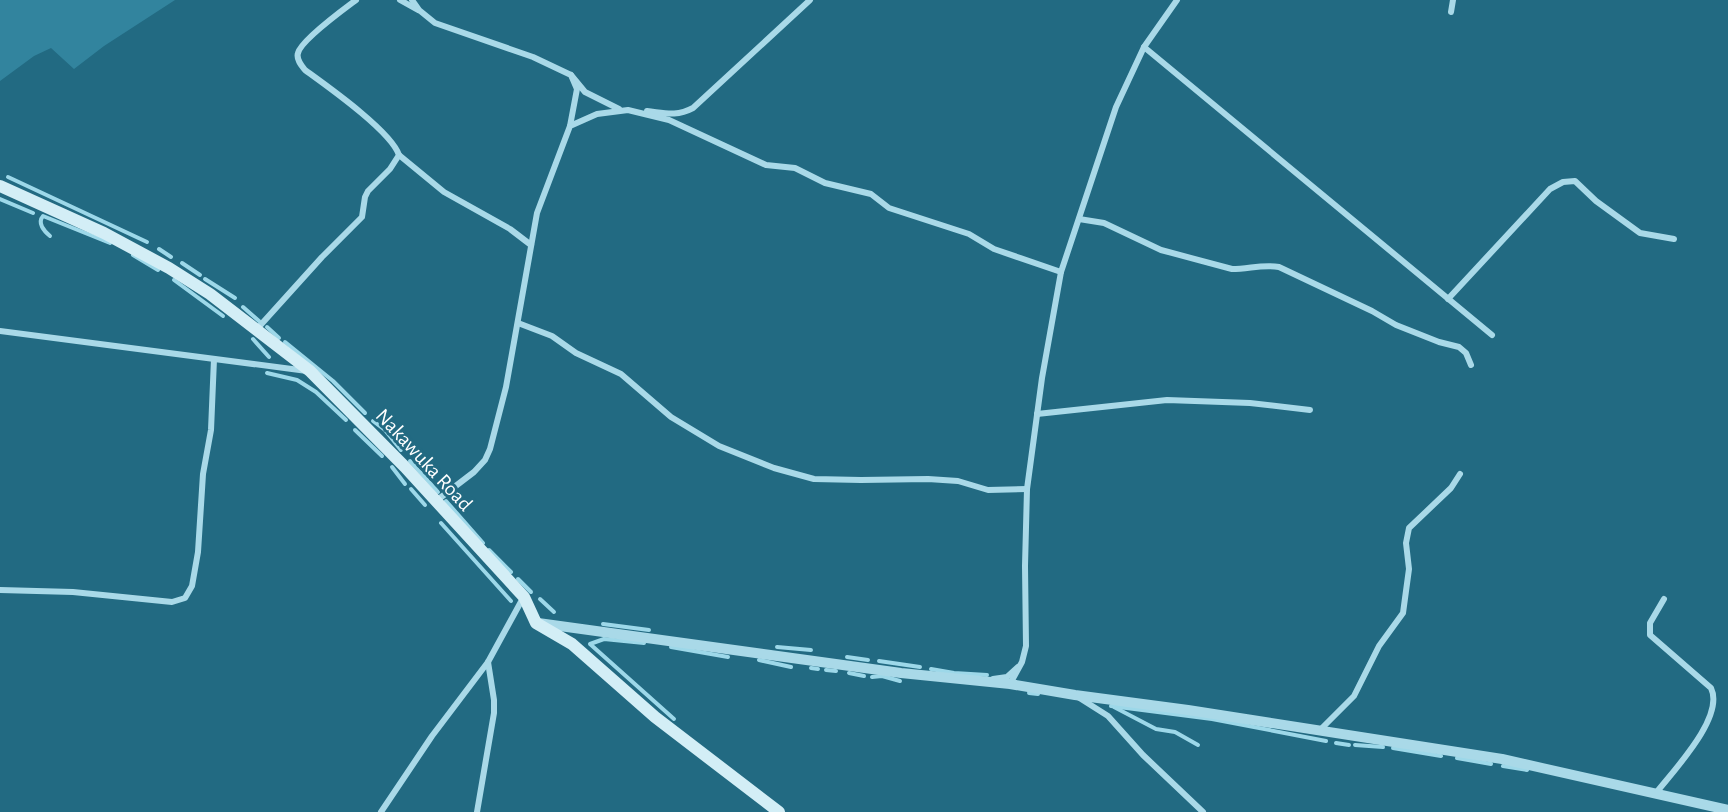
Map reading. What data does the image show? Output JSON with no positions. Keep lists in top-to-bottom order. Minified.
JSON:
{"streets":{"main road":["Nakawuka Road"]}}
